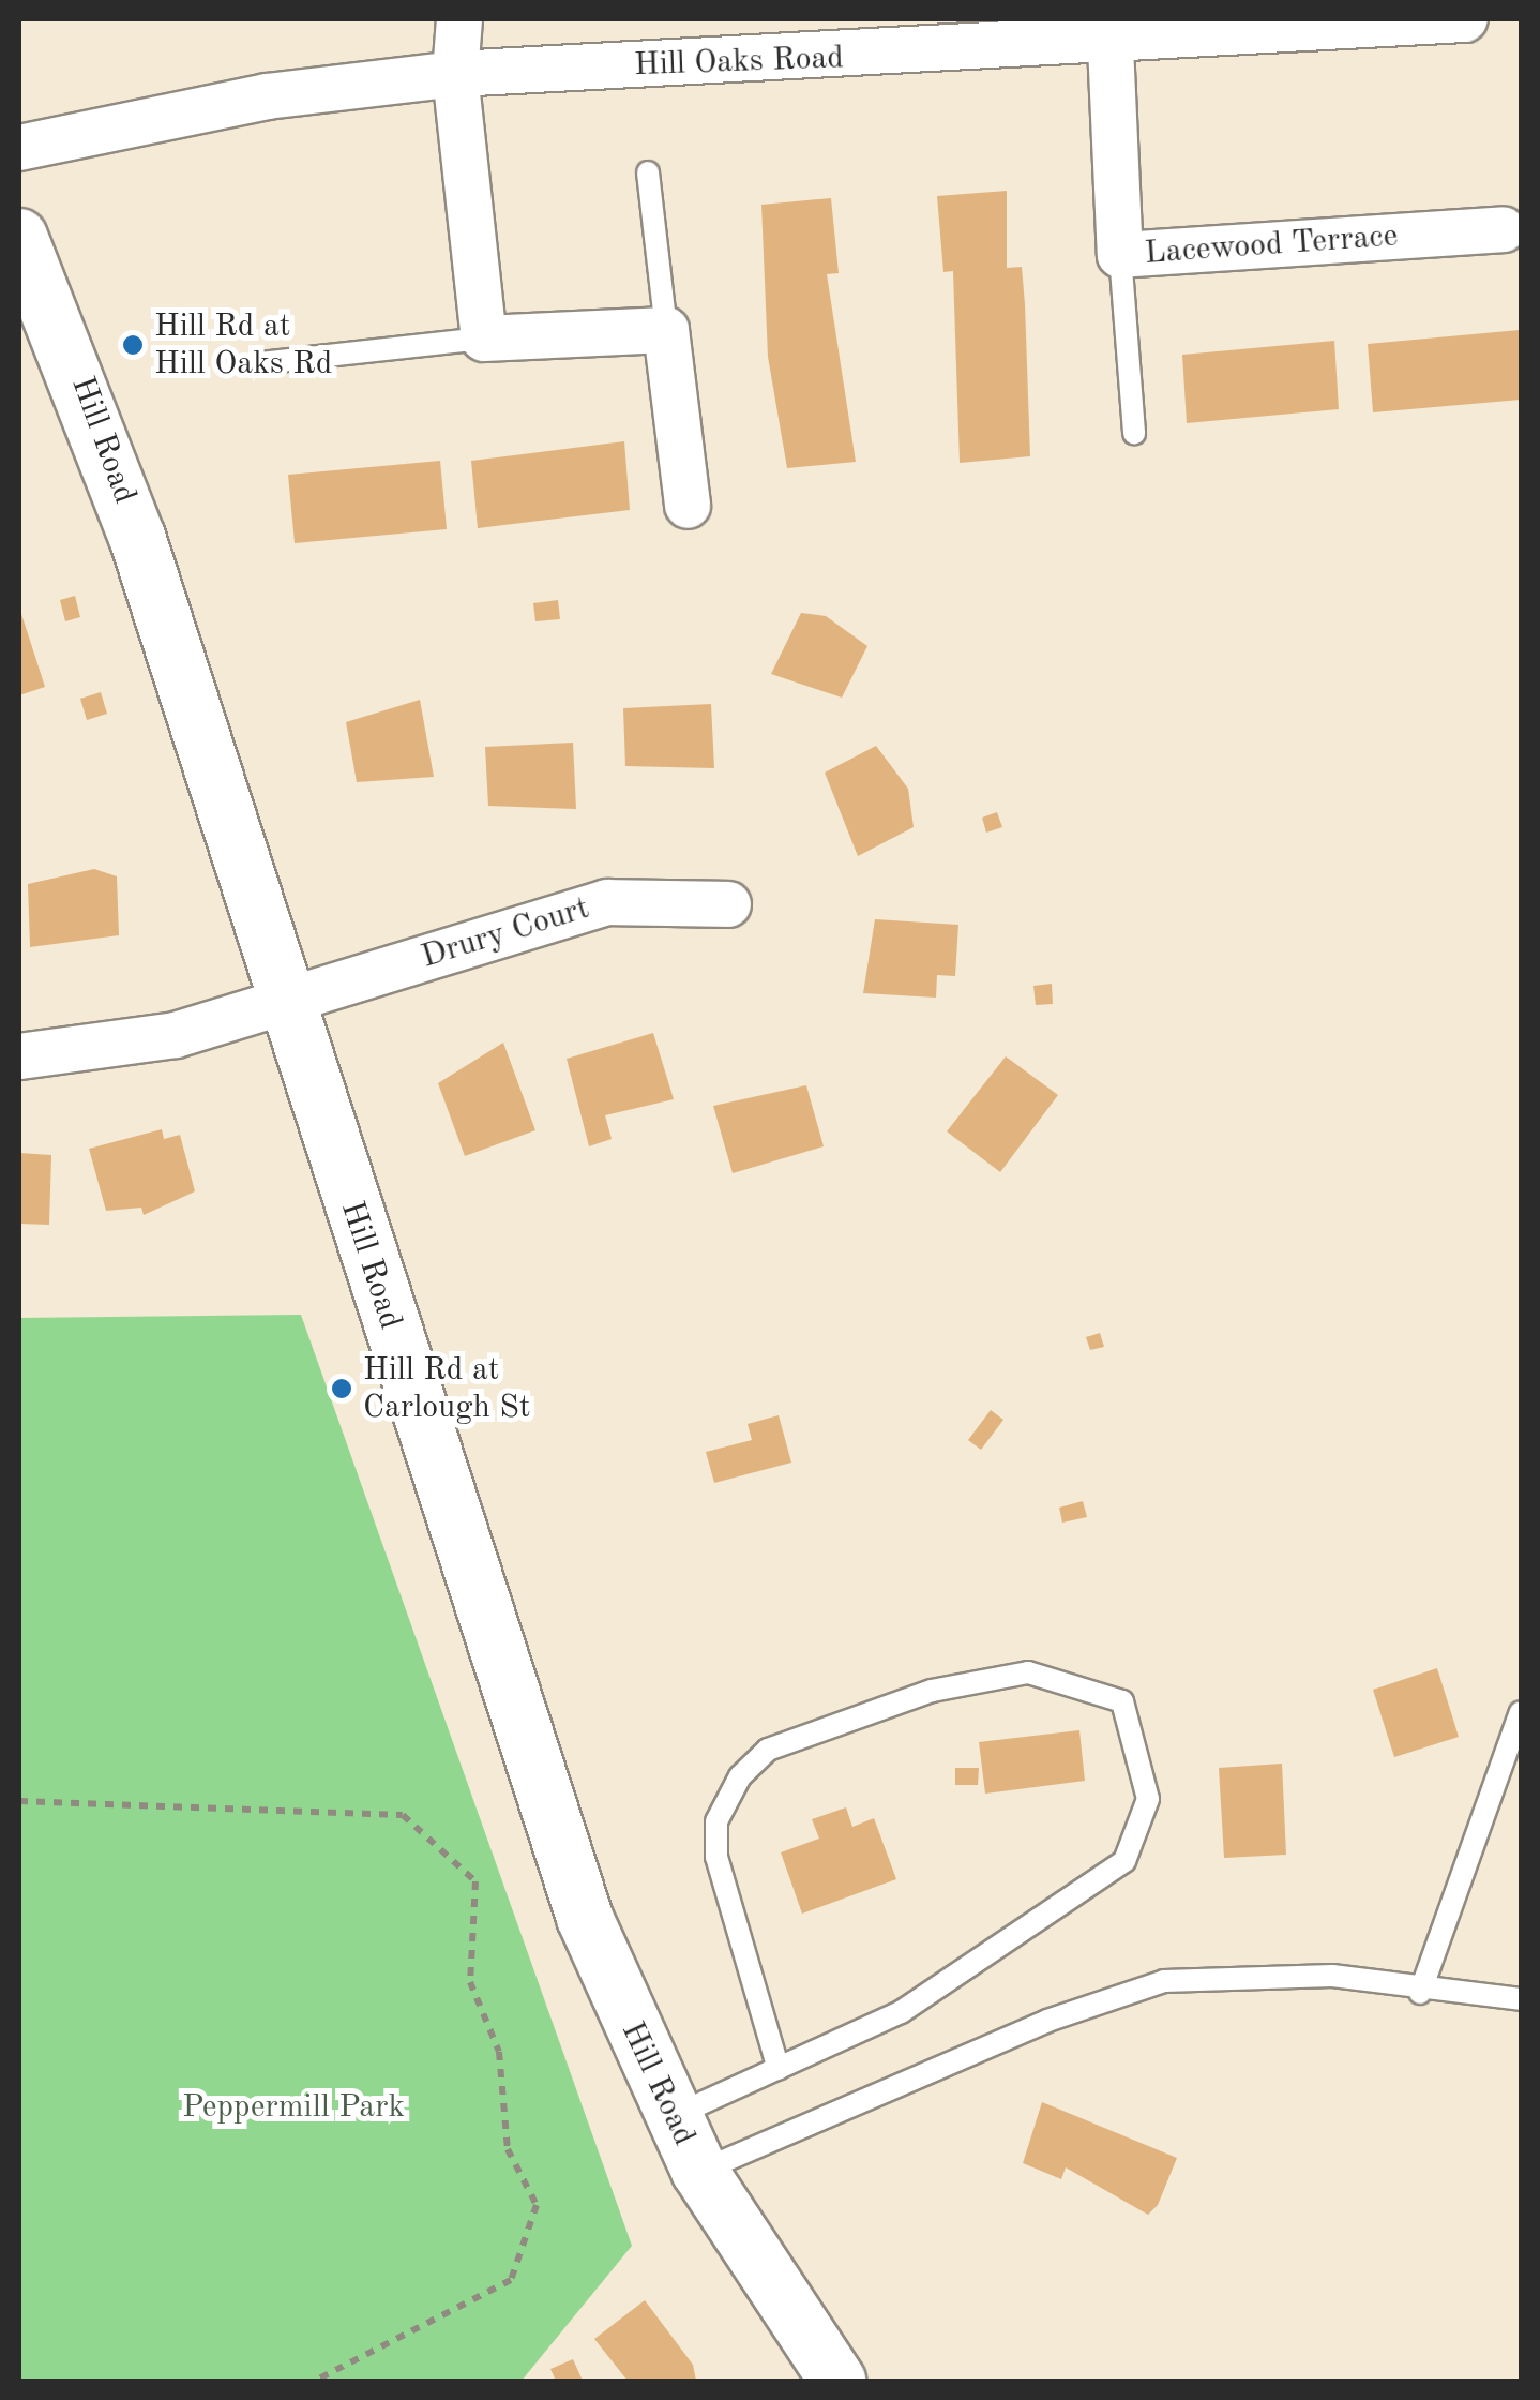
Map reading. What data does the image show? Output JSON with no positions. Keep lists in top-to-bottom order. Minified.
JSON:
{"streets":{"street":["Hill Oaks Road","Lacewood Terrace","Hill Road","Drury Court"]},"crossings":[["Hill Oaks Road","Lacewood Terrace"],["Hill Road","Drury Court"]],"parks":["Peppermill Park"],"places":["Hill Rd at Hill Oaks Rd","Hill Rd at Carlough St"]}
